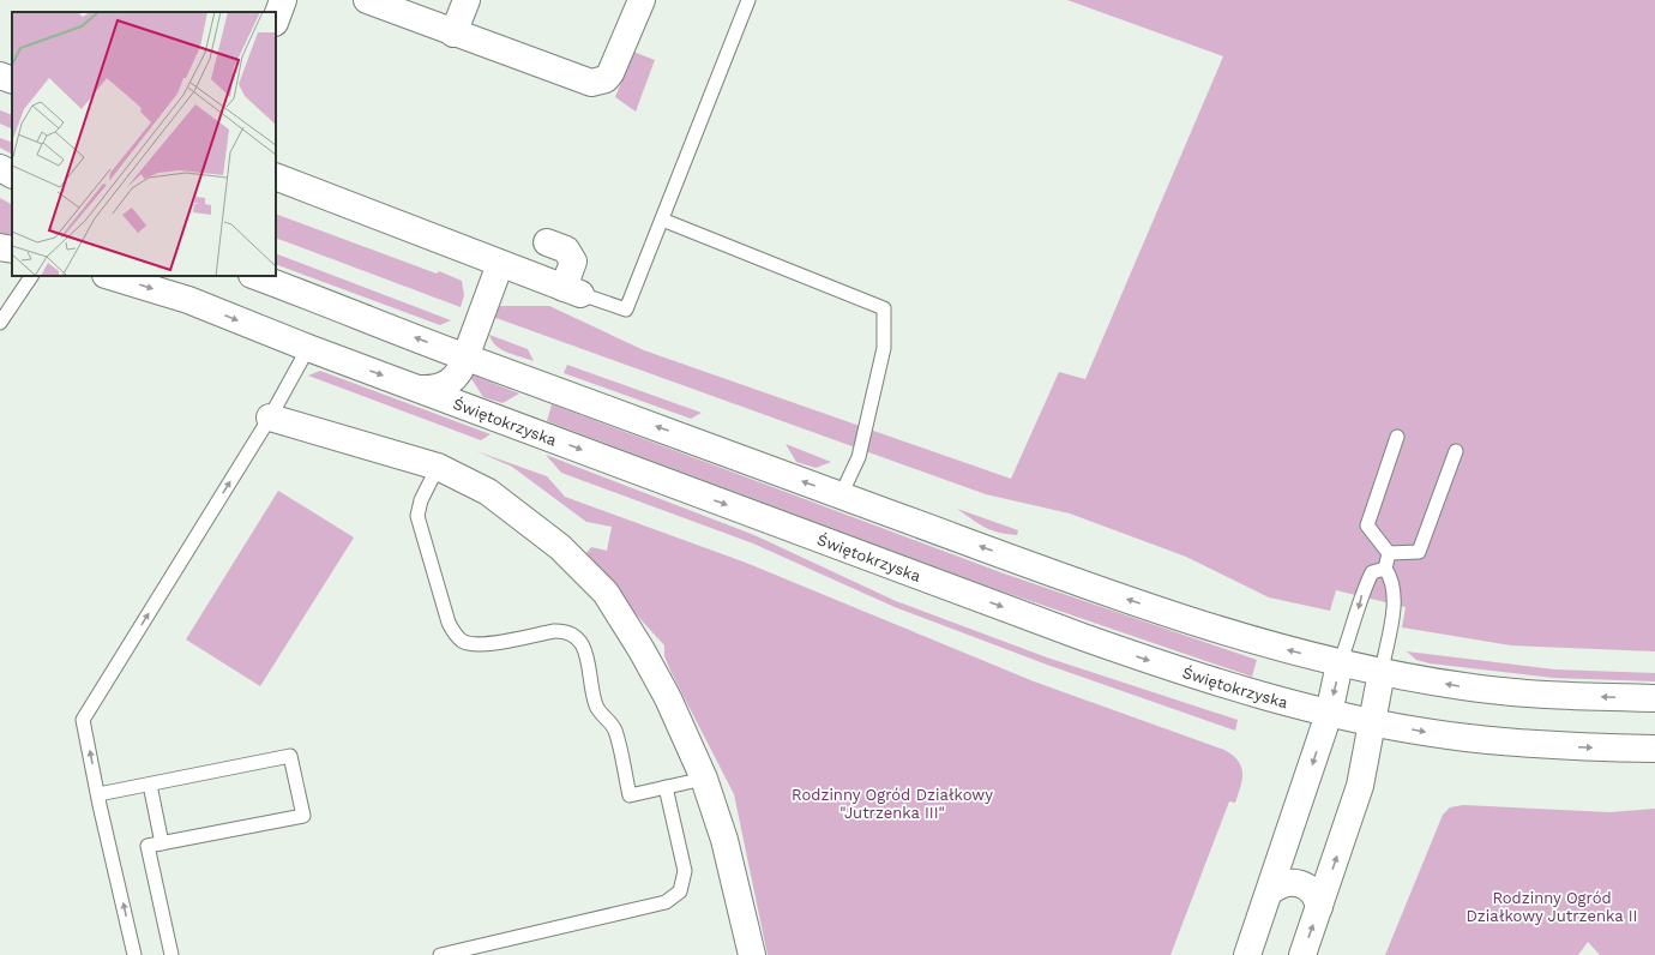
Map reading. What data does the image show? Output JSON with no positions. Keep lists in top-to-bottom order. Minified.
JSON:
{"streets":{"main road":["Świętokrzyska"]},"parks":["Rodzinny Ogród Działkowy \"Jutrzenka III\"","Rodzinny Ogród Działkowy Jutrzenka II"]}
